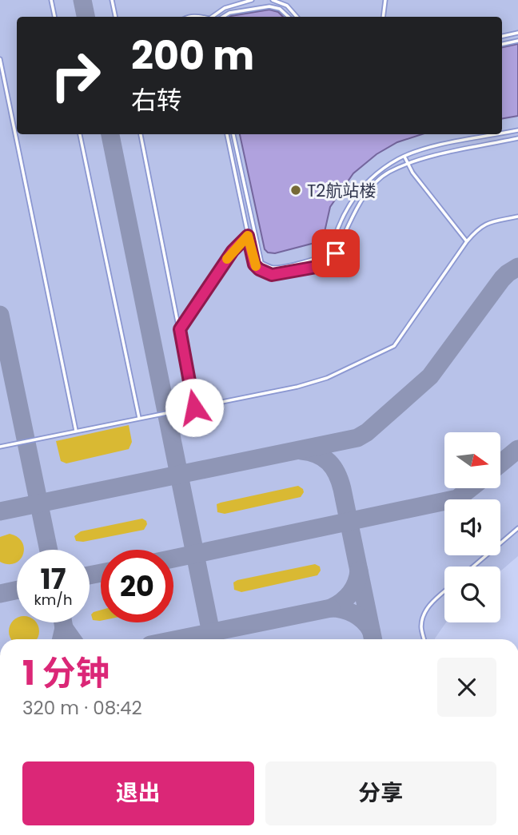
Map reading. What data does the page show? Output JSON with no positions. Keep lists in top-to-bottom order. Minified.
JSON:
{"places":["T2航站楼"],"north":"right","page":{"turn":["200 m","右转"],"speed":"17 km/h","limit":"20","heading":["1 分钟","320 m · 08:42"],"buttons":["退出","分享"]}}
